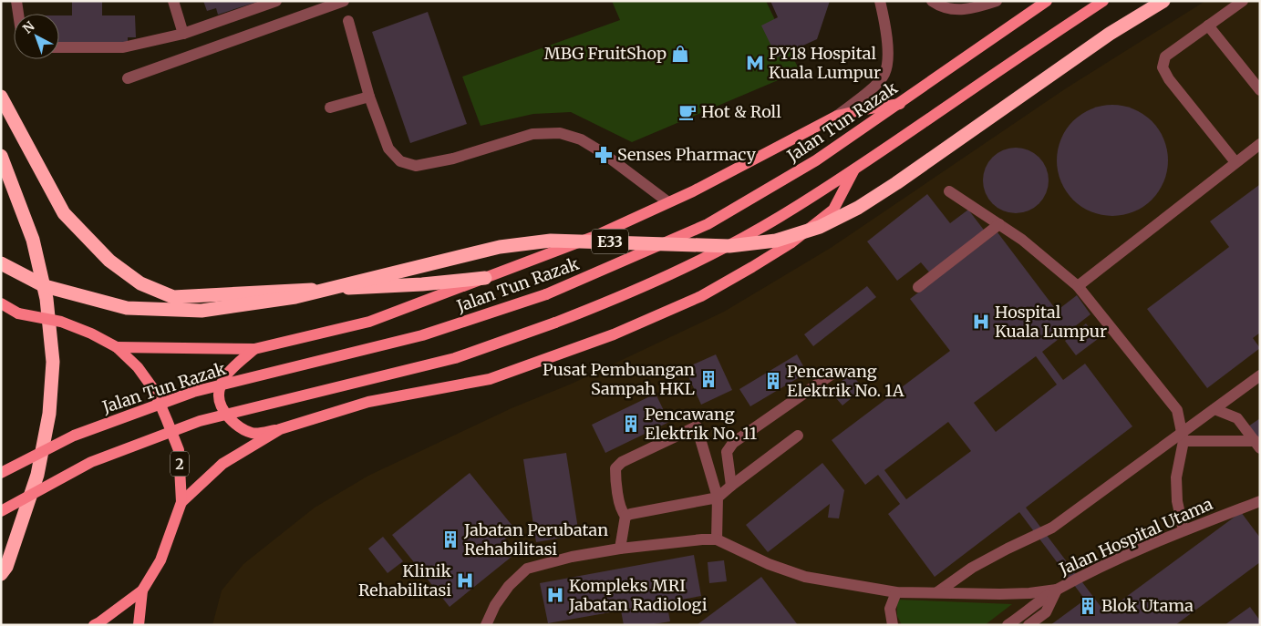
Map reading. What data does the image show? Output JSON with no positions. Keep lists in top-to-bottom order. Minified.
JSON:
{"streets":{"highway":["E33"],"main road":["Jalan Tun Razak","2"],"street":["Jalan Hospital Utama"]},"places":{"shop":["MBG FruitShop"],"metro station":["PY18 Hospital Kuala Lumpur"],"cafe":["Hot & Roll"],"pharmacy":["Senses Pharmacy"],"hospital":["Hospital Kuala Lumpur","Klinik Rehabilitasi","Kompleks MRI Jabatan Radiologi"],"building":["Pusat Pembuangan Sampah HKL","Pencawang Elektrik No. 1A","Pencawang Elektrik No. 11","Jabatan Perubatan Rehabilitasi","Blok Utama"]},"north":"top left"}
